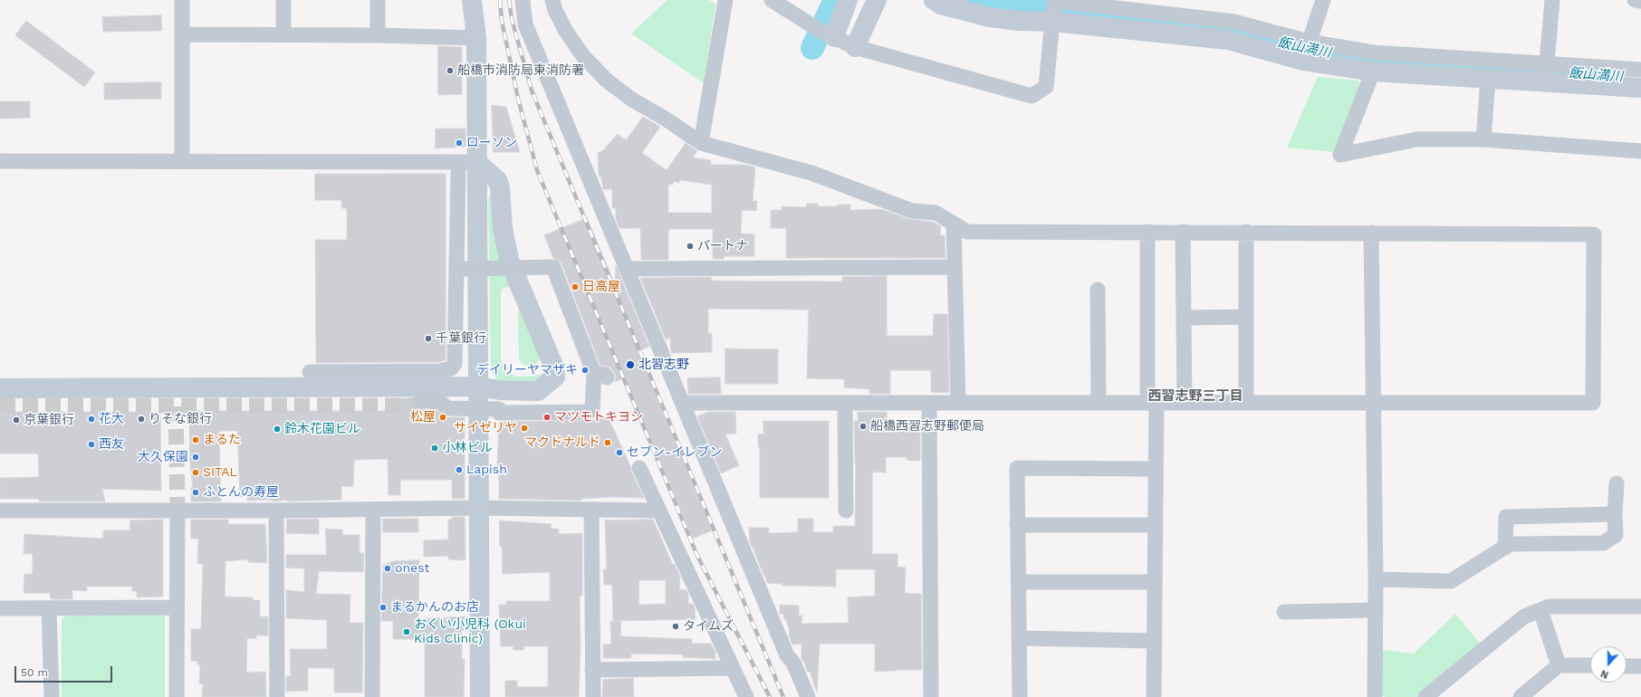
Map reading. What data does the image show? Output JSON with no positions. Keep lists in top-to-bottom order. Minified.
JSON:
{"districts":["西習志野三丁目"],"water":["飯山満川"],"places":["船橋市消防局東消防署","ローソン","パートナ","日高屋","千葉銀行","北習志野","デイリーヤマザキ","松屋","マツモトキヨシ","花大","りそな銀行","京葉銀行","船橋西習志野郵便局","サイゼリヤ","鈴木花園ビル","まるた","マクドナルド","西友","小林ビル","セブン-イレブン","大久保園","Lapish","SITAL","ふとんの寿屋","onest","まるかんのお店","タイムズ","おくい小児科 (Okui Kids Clinic)"],"scale_bar":"50 m","north":"bottom"}
